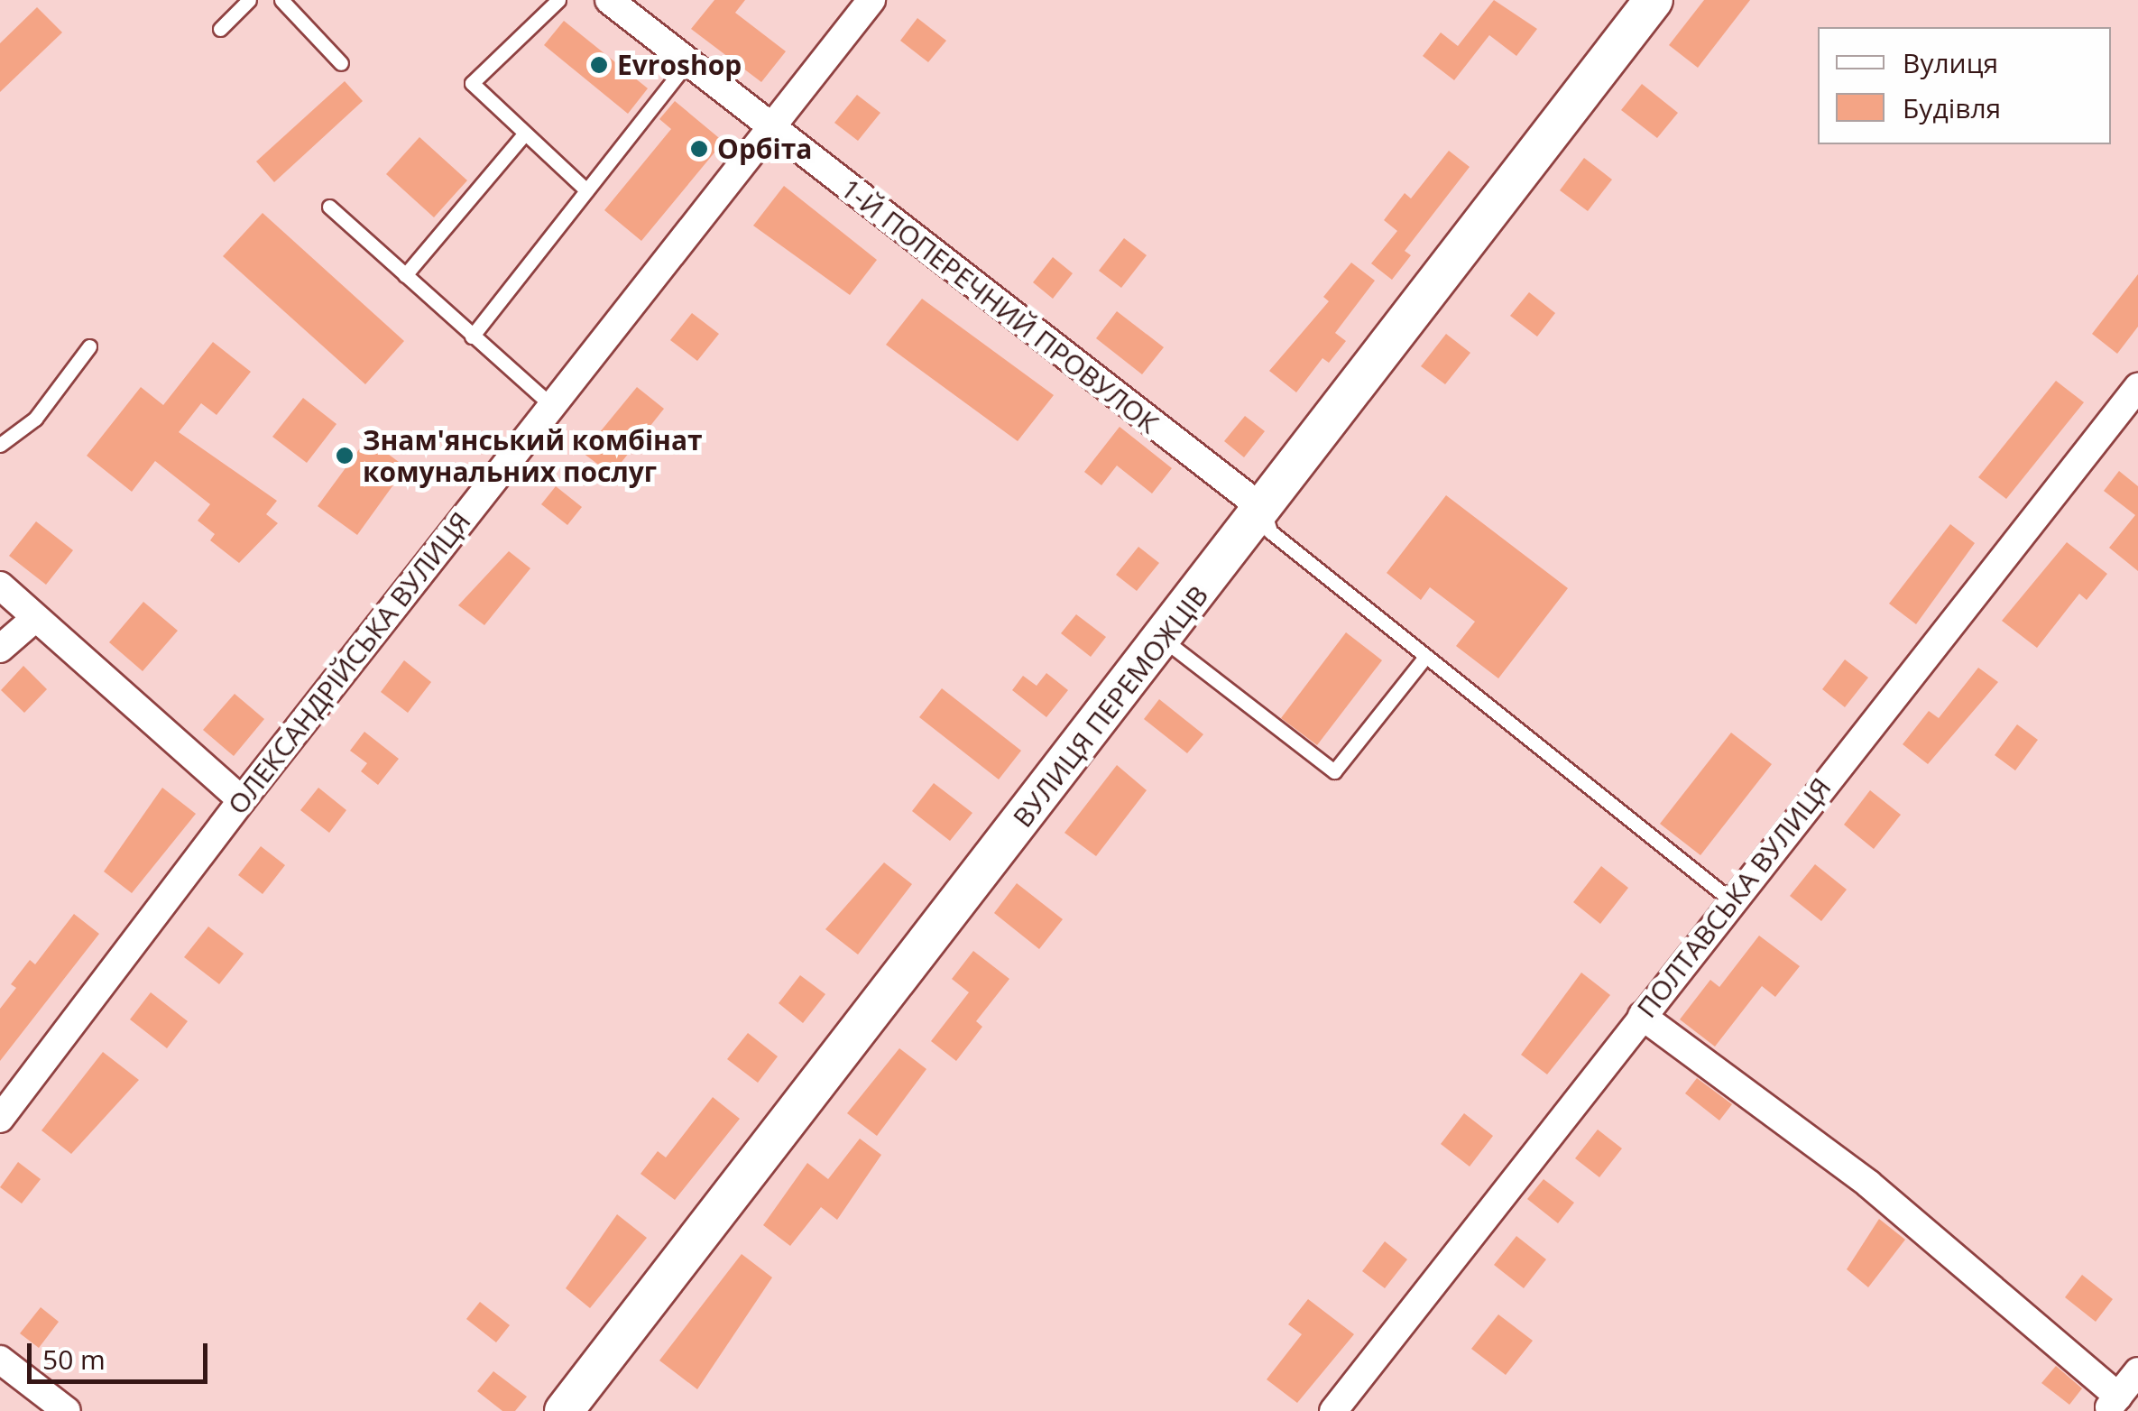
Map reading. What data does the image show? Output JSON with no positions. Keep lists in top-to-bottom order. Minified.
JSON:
{"streets":{"street":["1-Й ПОПЕРЕЧНИЙ ПРОВУЛОК","ОЛЕКСАНДРІЙСЬКА ВУЛИЦЯ","ВУЛИЦЯ ПЕРЕМОЖЦІВ","ПОЛТАВСЬКА ВУЛИЦЯ"]},"crossings":[["1-Й ПОПЕРЕЧНИЙ ПРОВУЛОК","ОЛЕКСАНДРІЙСЬКА ВУЛИЦЯ"],["1-Й ПОПЕРЕЧНИЙ ПРОВУЛОК","ВУЛИЦЯ ПЕРЕМОЖЦІВ"]],"places":["Evroshop","Орбіта","Знам'янський комбінат комунальних послуг"],"legend":["Вулиця","Будівля"],"scale_bar":"50 m"}
